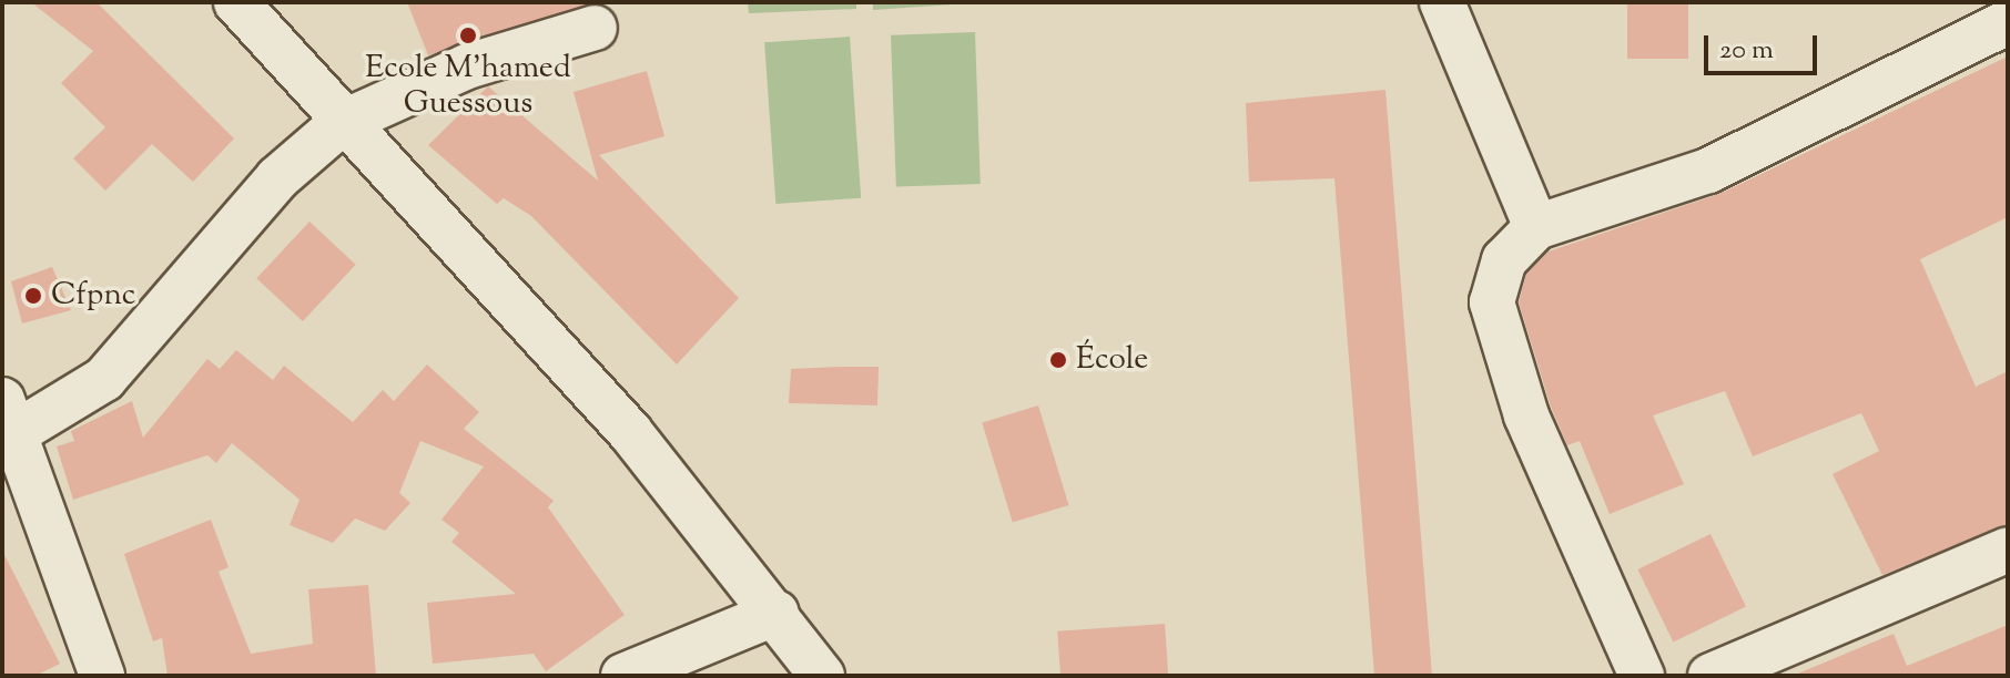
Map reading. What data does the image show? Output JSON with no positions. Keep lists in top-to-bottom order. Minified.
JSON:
{"places":["Ecole M'hamed Guessous","Cfpnc","École"],"scale_bar":"20 m"}
